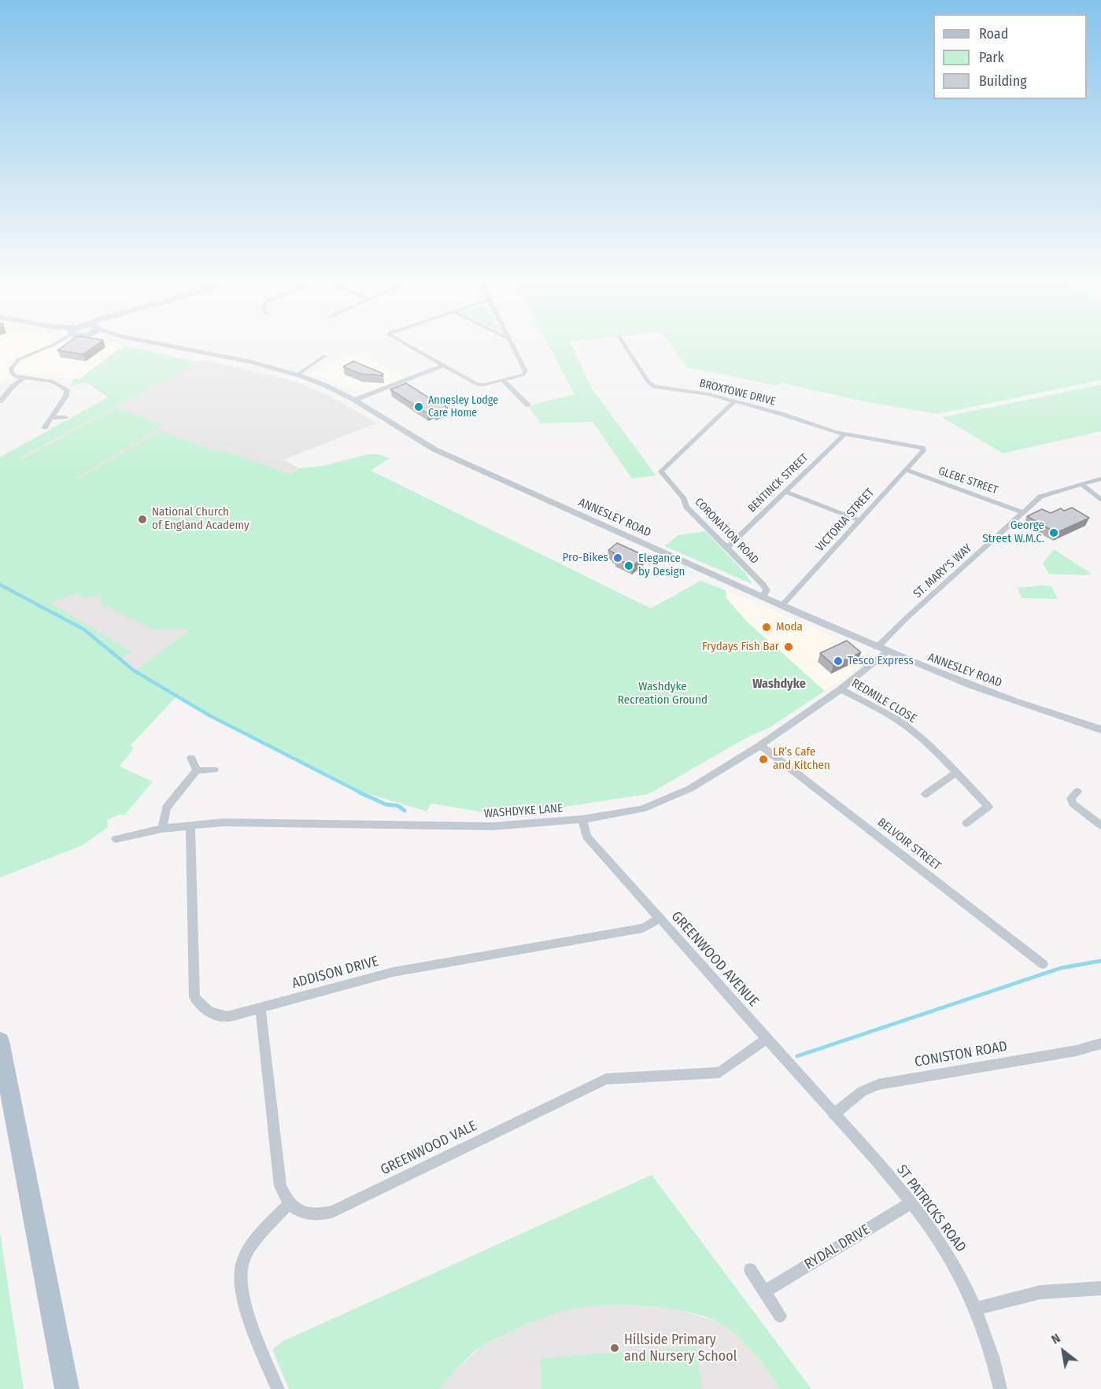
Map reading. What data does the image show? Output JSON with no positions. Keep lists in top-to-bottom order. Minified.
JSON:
{"streets":{"street":["BROXTOWE DRIVE","GLEBE STREET","BENTINCK STREET","ANNESLEY ROAD","VICTORIA STREET","CORONATION ROAD","ST. MARY'S WAY","REDMILE CLOSE","WASHDYKE LANE","BELVOIR STREET","GREENWOOD AVENUE","ADDISON DRIVE","CONISTON ROAD","GREENWOOD VALE","ST PATRICKS ROAD","RYDAL DRIVE"]},"crossings":[["BROXTOWE DRIVE","BENTINCK STREET"],["BROXTOWE DRIVE","VICTORIA STREET"],["BROXTOWE DRIVE","CORONATION ROAD"],["GLEBE STREET","VICTORIA STREET"],["GLEBE STREET","ST. MARY'S WAY"],["BENTINCK STREET","CORONATION ROAD"],["ANNESLEY ROAD","VICTORIA STREET"],["ANNESLEY ROAD","CORONATION ROAD"],["ANNESLEY ROAD","ST. MARY'S WAY"],["ANNESLEY ROAD","WASHDYKE LANE"],["REDMILE CLOSE","WASHDYKE LANE"],["WASHDYKE LANE","BELVOIR STREET"],["WASHDYKE LANE","GREENWOOD AVENUE"],["WASHDYKE LANE","ADDISON DRIVE"],["GREENWOOD AVENUE","ADDISON DRIVE"],["GREENWOOD AVENUE","CONISTON ROAD"],["GREENWOOD AVENUE","GREENWOOD VALE"],["GREENWOOD AVENUE","ST PATRICKS ROAD"],["CONISTON ROAD","ST PATRICKS ROAD"],["ST PATRICKS ROAD","RYDAL DRIVE"]],"districts":["Washdyke"],"parks":["Washdyke Recreation Ground"],"places":["Annesley Lodge Care Home","National Church of England Academy","George Street W.M.C.","Pro-Bikes","Elegance by Design","Moda","Frydays Fish Bar","Tesco Express","LR’s Cafe and Kitchen","Hillside Primary and Nursery School"],"legend":["Road","Park","Building"],"north":"top left"}
